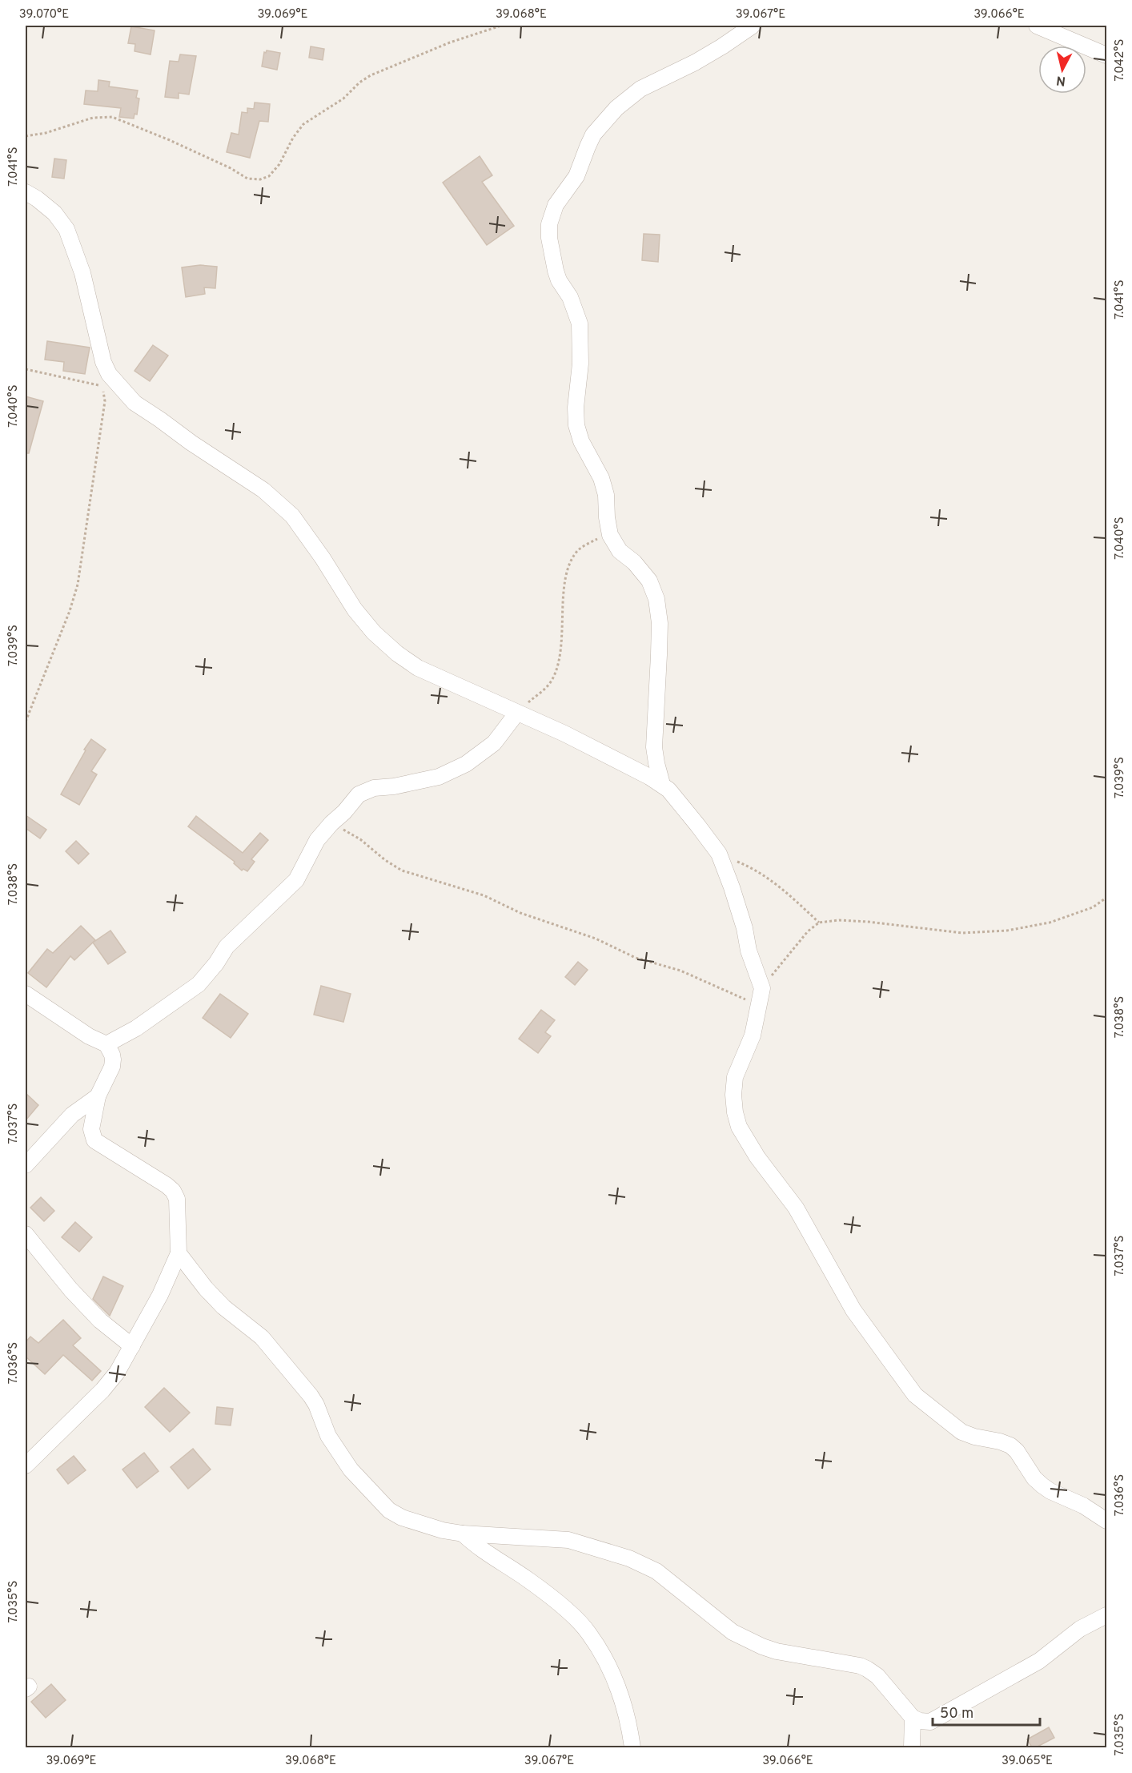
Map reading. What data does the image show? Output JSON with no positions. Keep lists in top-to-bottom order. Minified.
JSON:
{"scale_bar":"50 m","north":"bottom","coordinates":["39.070°E","39.069°E","39.068°E","39.067°E","39.066°E","7.042°S","7.041°S","7.040°S","7.039°S","7.038°S","7.037°S","7.036°S","7.035°S","39.065°E"]}
